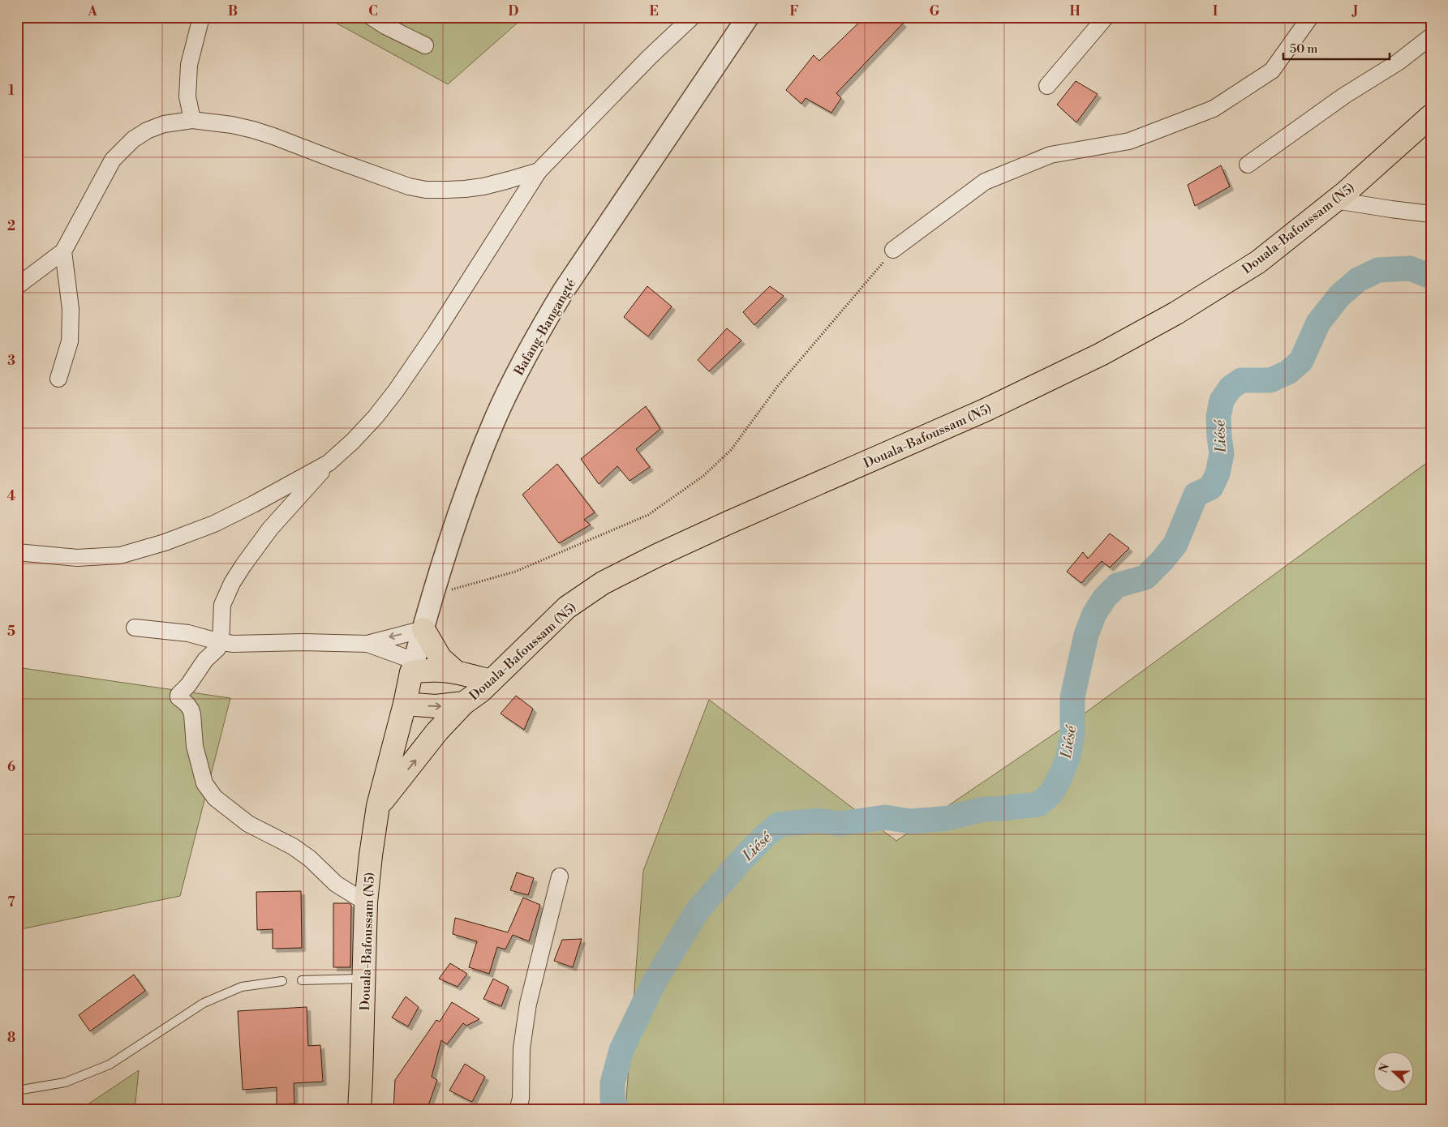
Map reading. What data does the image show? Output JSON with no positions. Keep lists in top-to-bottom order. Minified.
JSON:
{"streets":{"highway":["Douala-Bafoussam (N5)"],"street":["Bafang-Bangangté"]},"crossings":[["Douala-Bafoussam (N5)","Bafang-Bangangté"]],"water":["Liésé"],"scale_bar":"50 m","north":"left","grid":{"columns":["A","B","C","D","E","F","G","H","I","J"],"rows":["1","2","3","4","5","6","7","8"]}}
